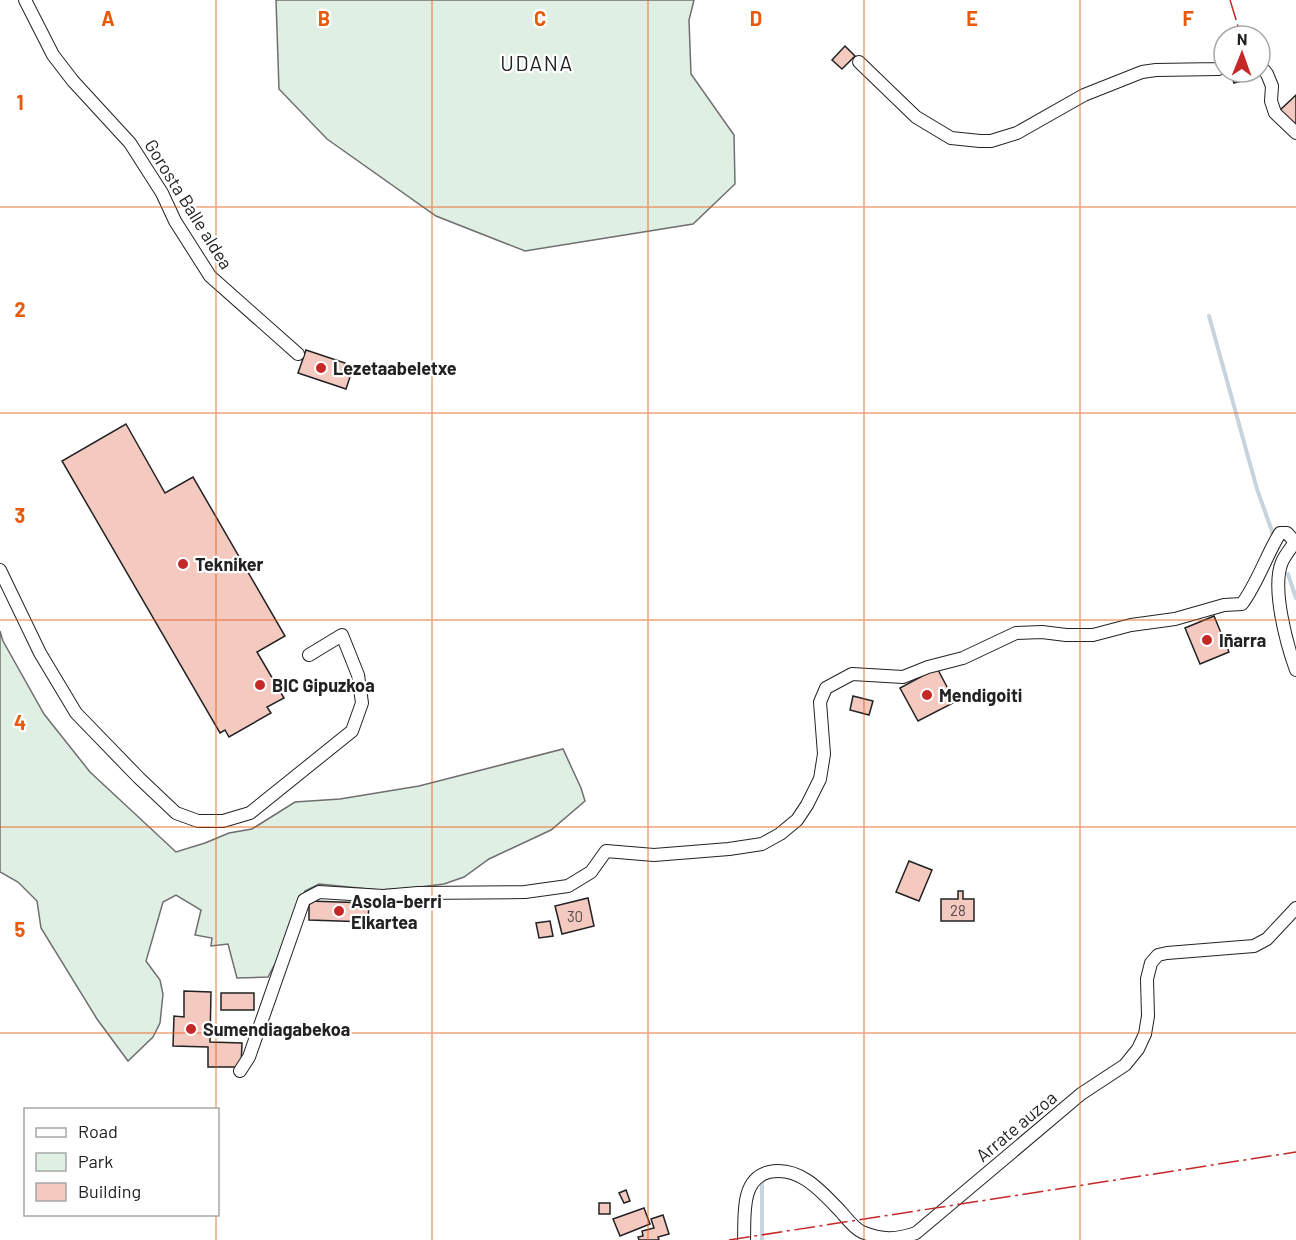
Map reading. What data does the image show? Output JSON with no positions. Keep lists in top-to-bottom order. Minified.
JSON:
{"streets":{"street":["Gorosta Balle aldea","Arrate auzoa"]},"districts":["UDANA"],"places":["Lezetaabeletxe","Tekniker","Iñarra","BIC Gipuzkoa","Mendigoiti","Asola-berri Elkartea","Sumendiagabekoa"],"house_numbers":["28","30"],"legend":["Road","Park","Building"],"north":"top","grid":{"columns":["A","B","C","D","E","F"],"rows":["1","2","3","4","5"]}}
